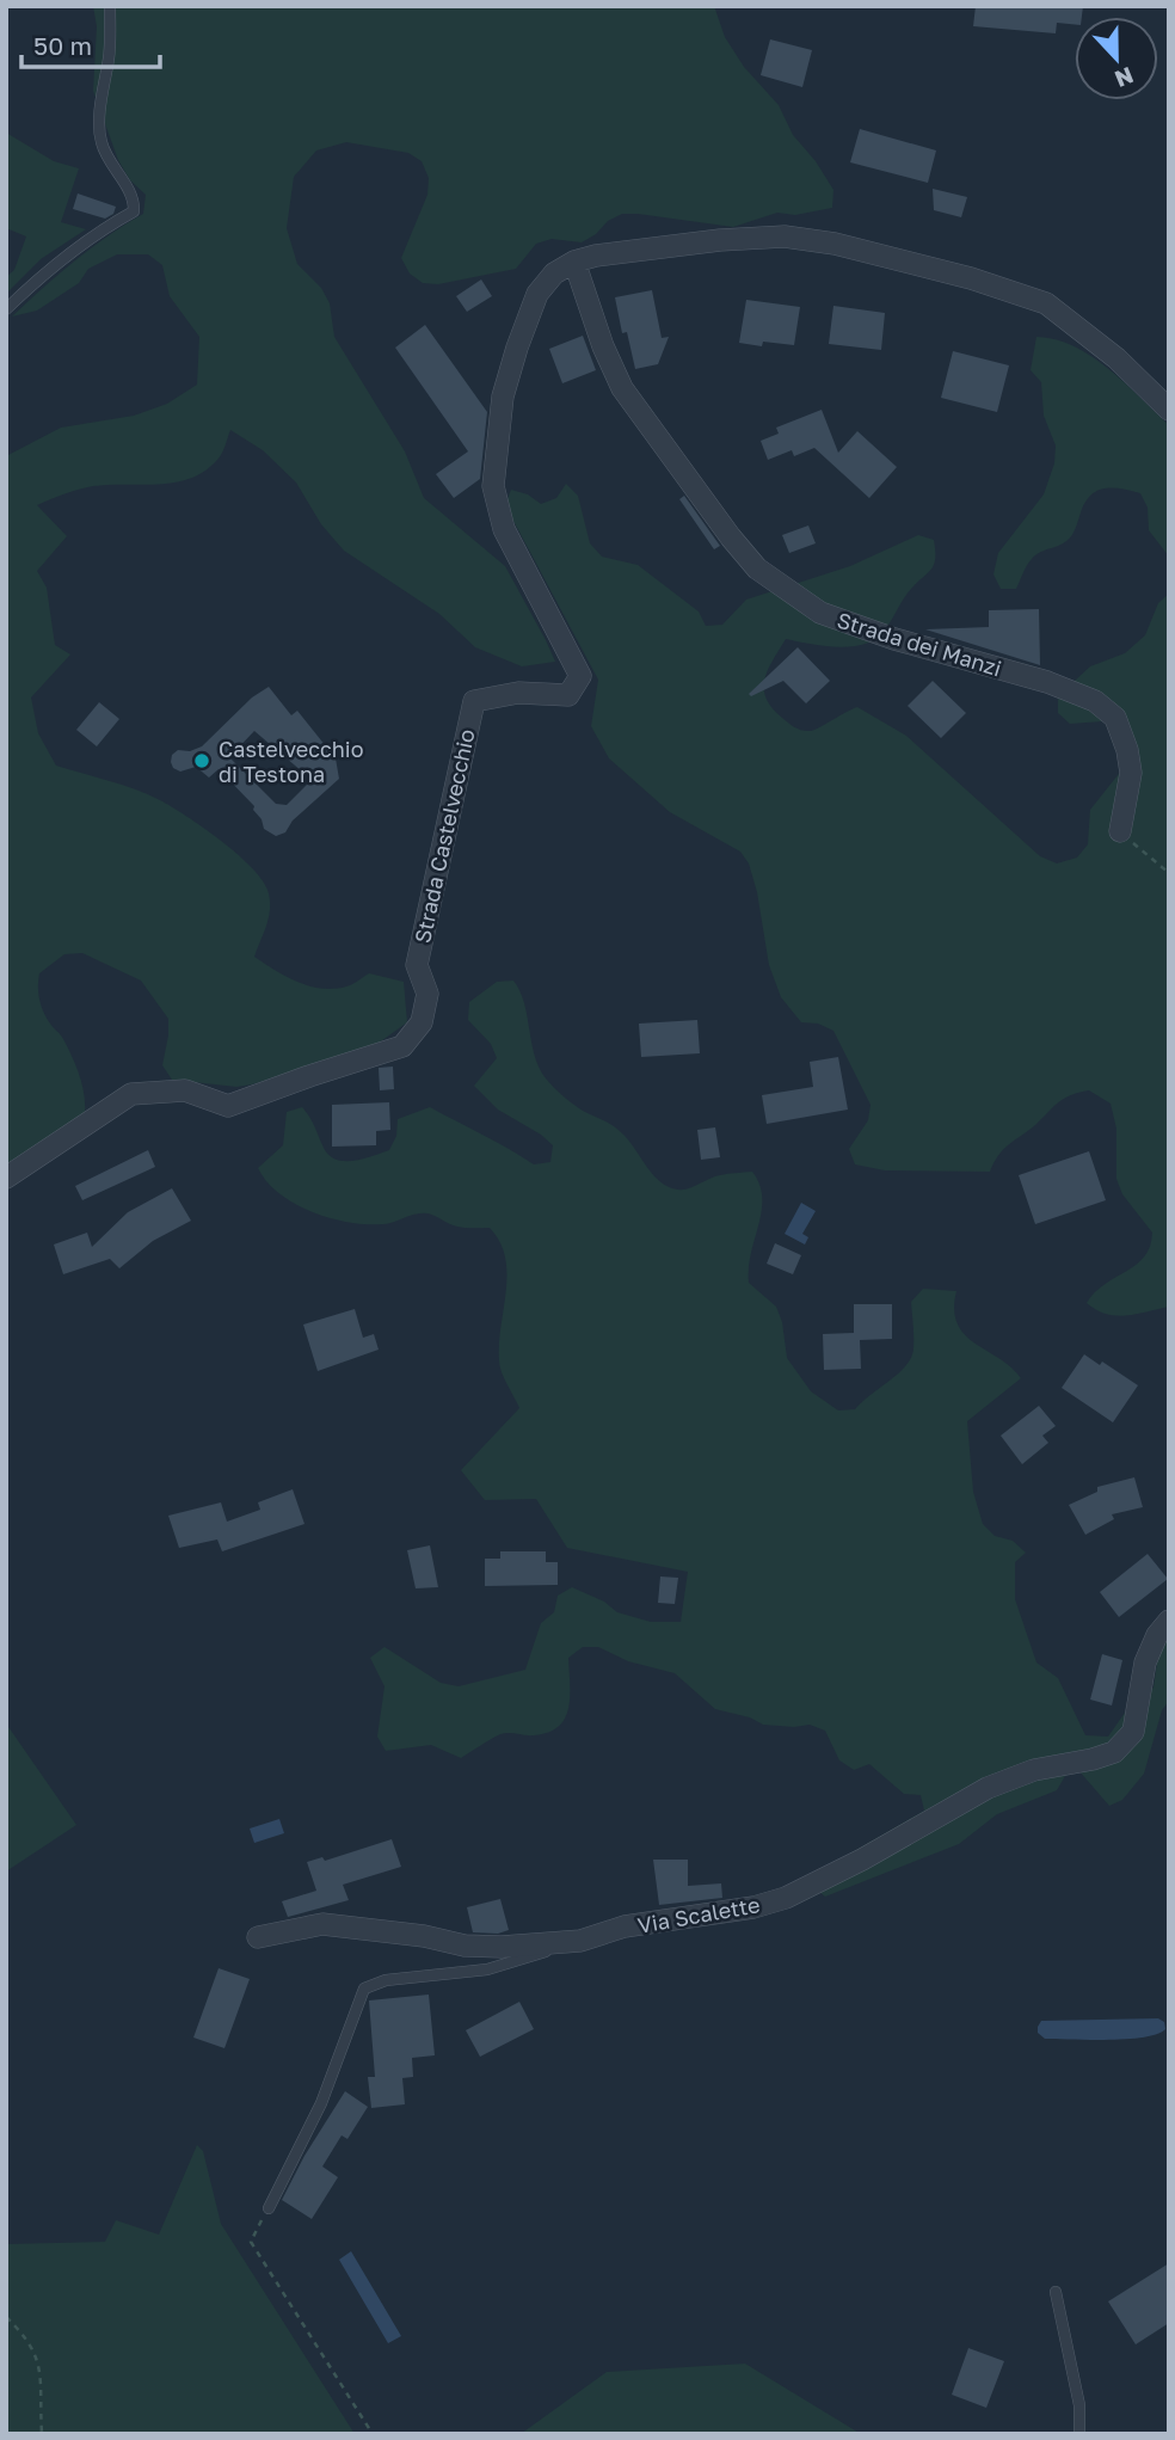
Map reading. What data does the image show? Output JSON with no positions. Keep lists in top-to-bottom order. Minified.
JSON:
{"streets":{"street":["Strada dei Manzi","Strada Castelvecchio","Via Scalette"]},"crossings":[["Strada dei Manzi","Strada Castelvecchio"]],"places":["Castelvecchio di Testona"],"scale_bar":"50 m","north":"bottom"}
